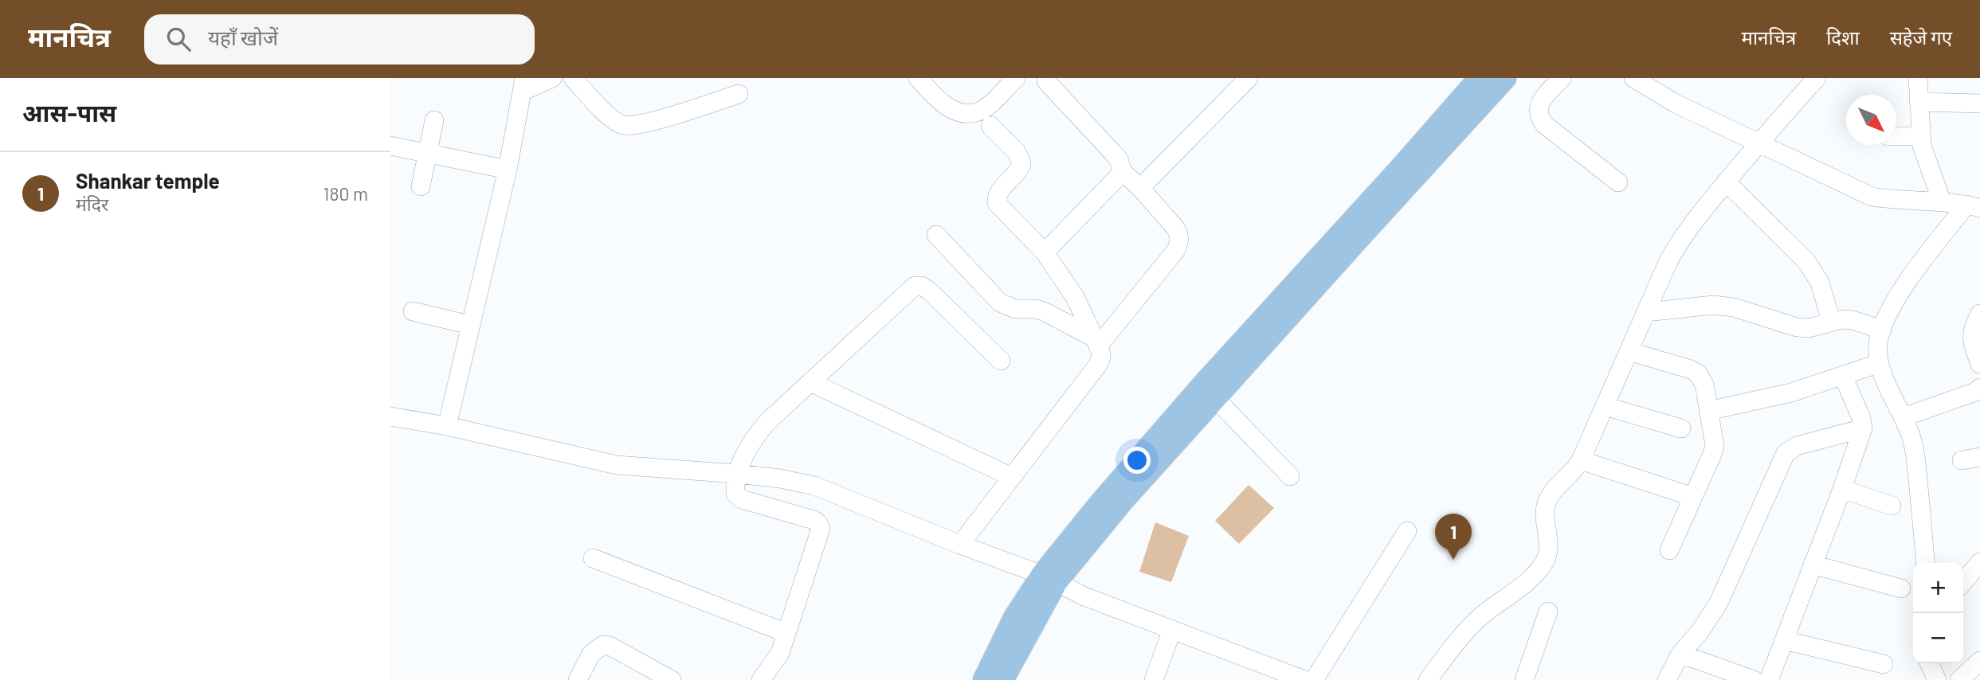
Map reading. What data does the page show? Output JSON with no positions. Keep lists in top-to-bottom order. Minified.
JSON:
{"north":"bottom right","page":{"header":"मानचित्र","search":"यहाँ खोजें","nav":["मानचित्र","दिशा","सहेजे गए"],"heading":"आस-पास","list":[{"mark":"1","name":"Shankar temple","note":"मंदिर","value":"180 m"}],"pins":"1","map_buttons":["+","−"]}}
